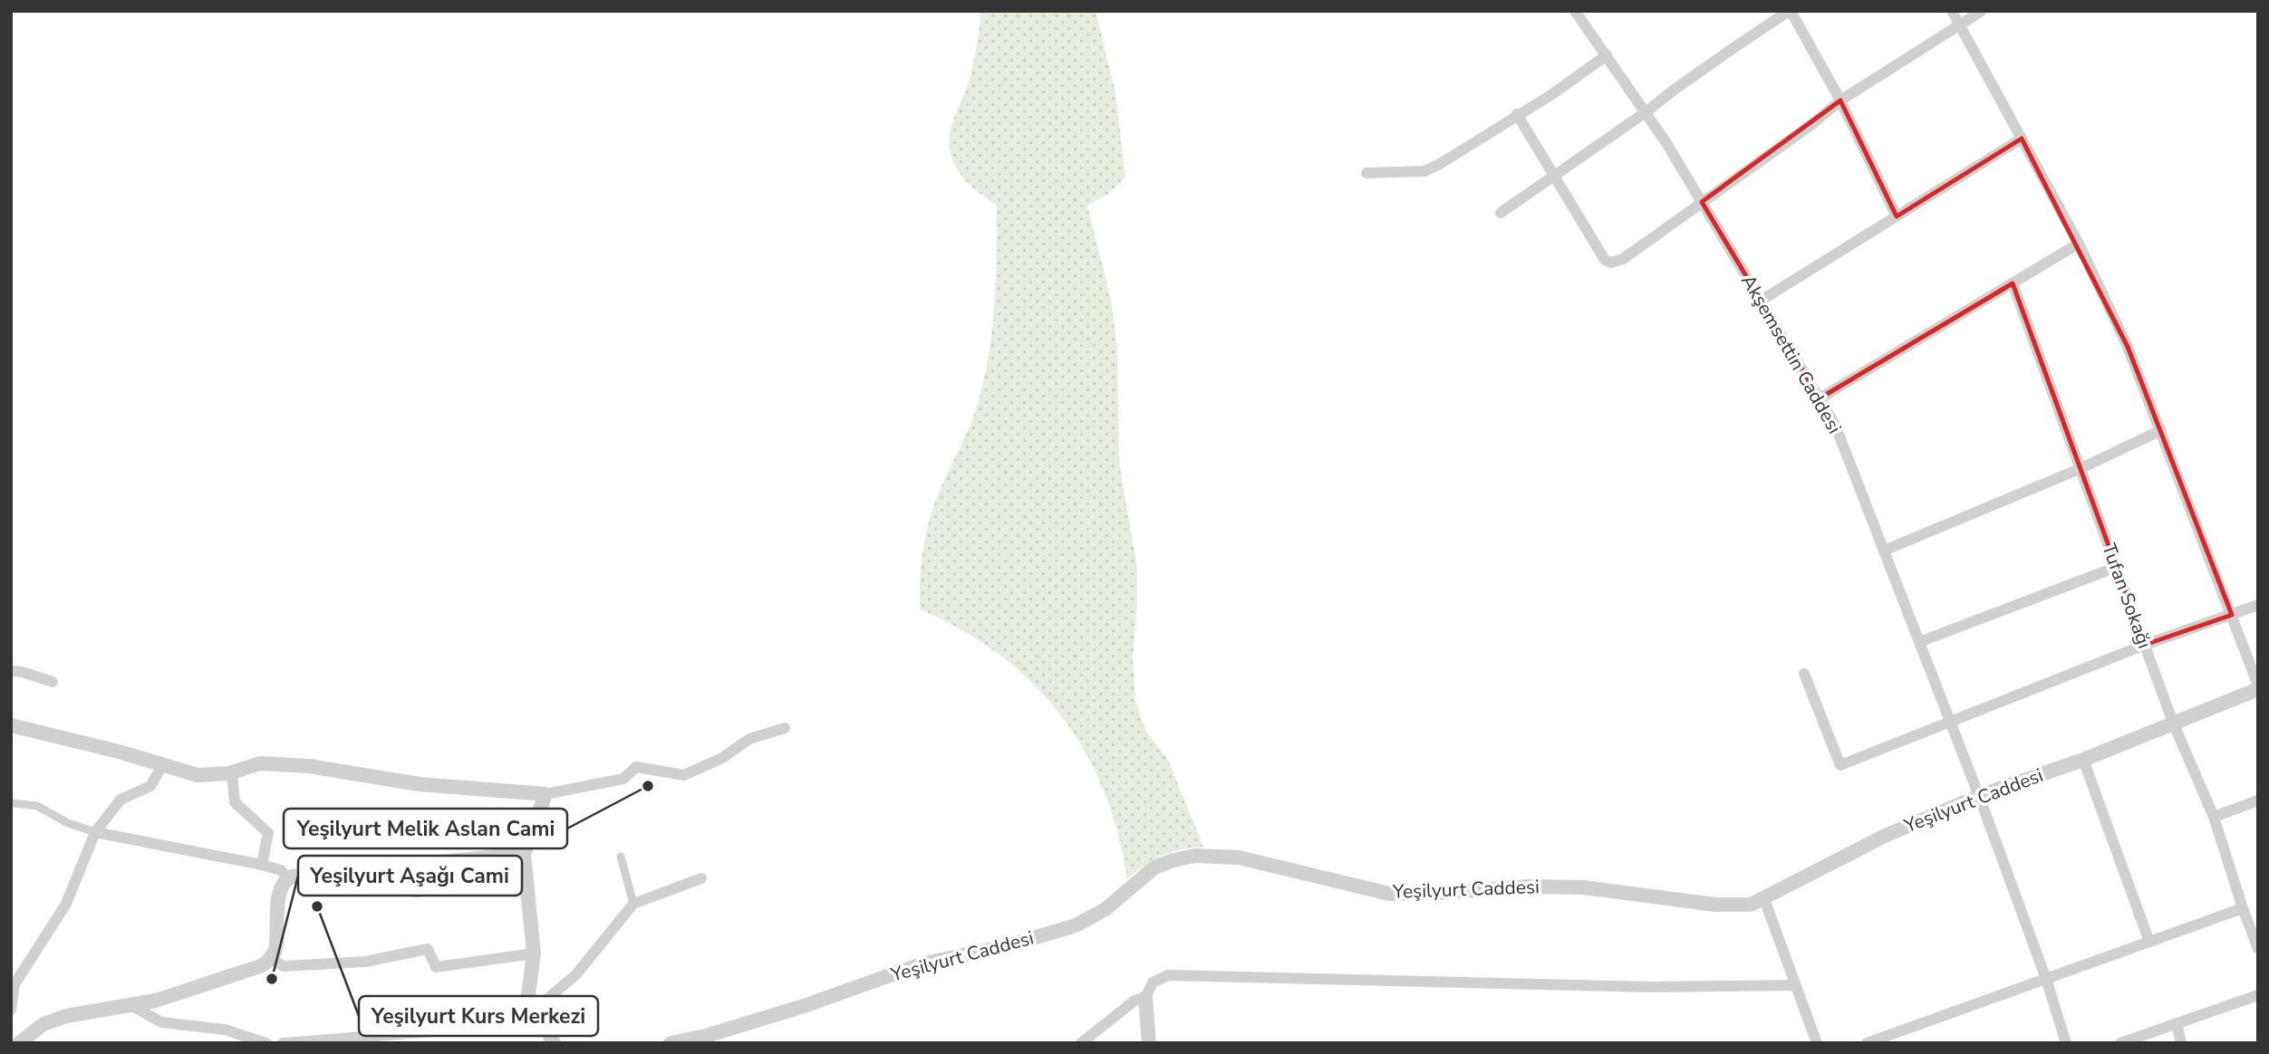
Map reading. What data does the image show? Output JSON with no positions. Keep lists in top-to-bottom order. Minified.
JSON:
{"streets":{"street":["Akşemsettin Caddesi","Tufan Sokağı","Yeşilyurt Caddesi"]},"crossings":[["Akşemsettin Caddesi","Yeşilyurt Caddesi"],["Tufan Sokağı","Yeşilyurt Caddesi"]],"places":["Yeşilyurt Melik Aslan Cami","Yeşilyurt Kurs Merkezi","Yeşilyurt Aşağı Cami"]}
